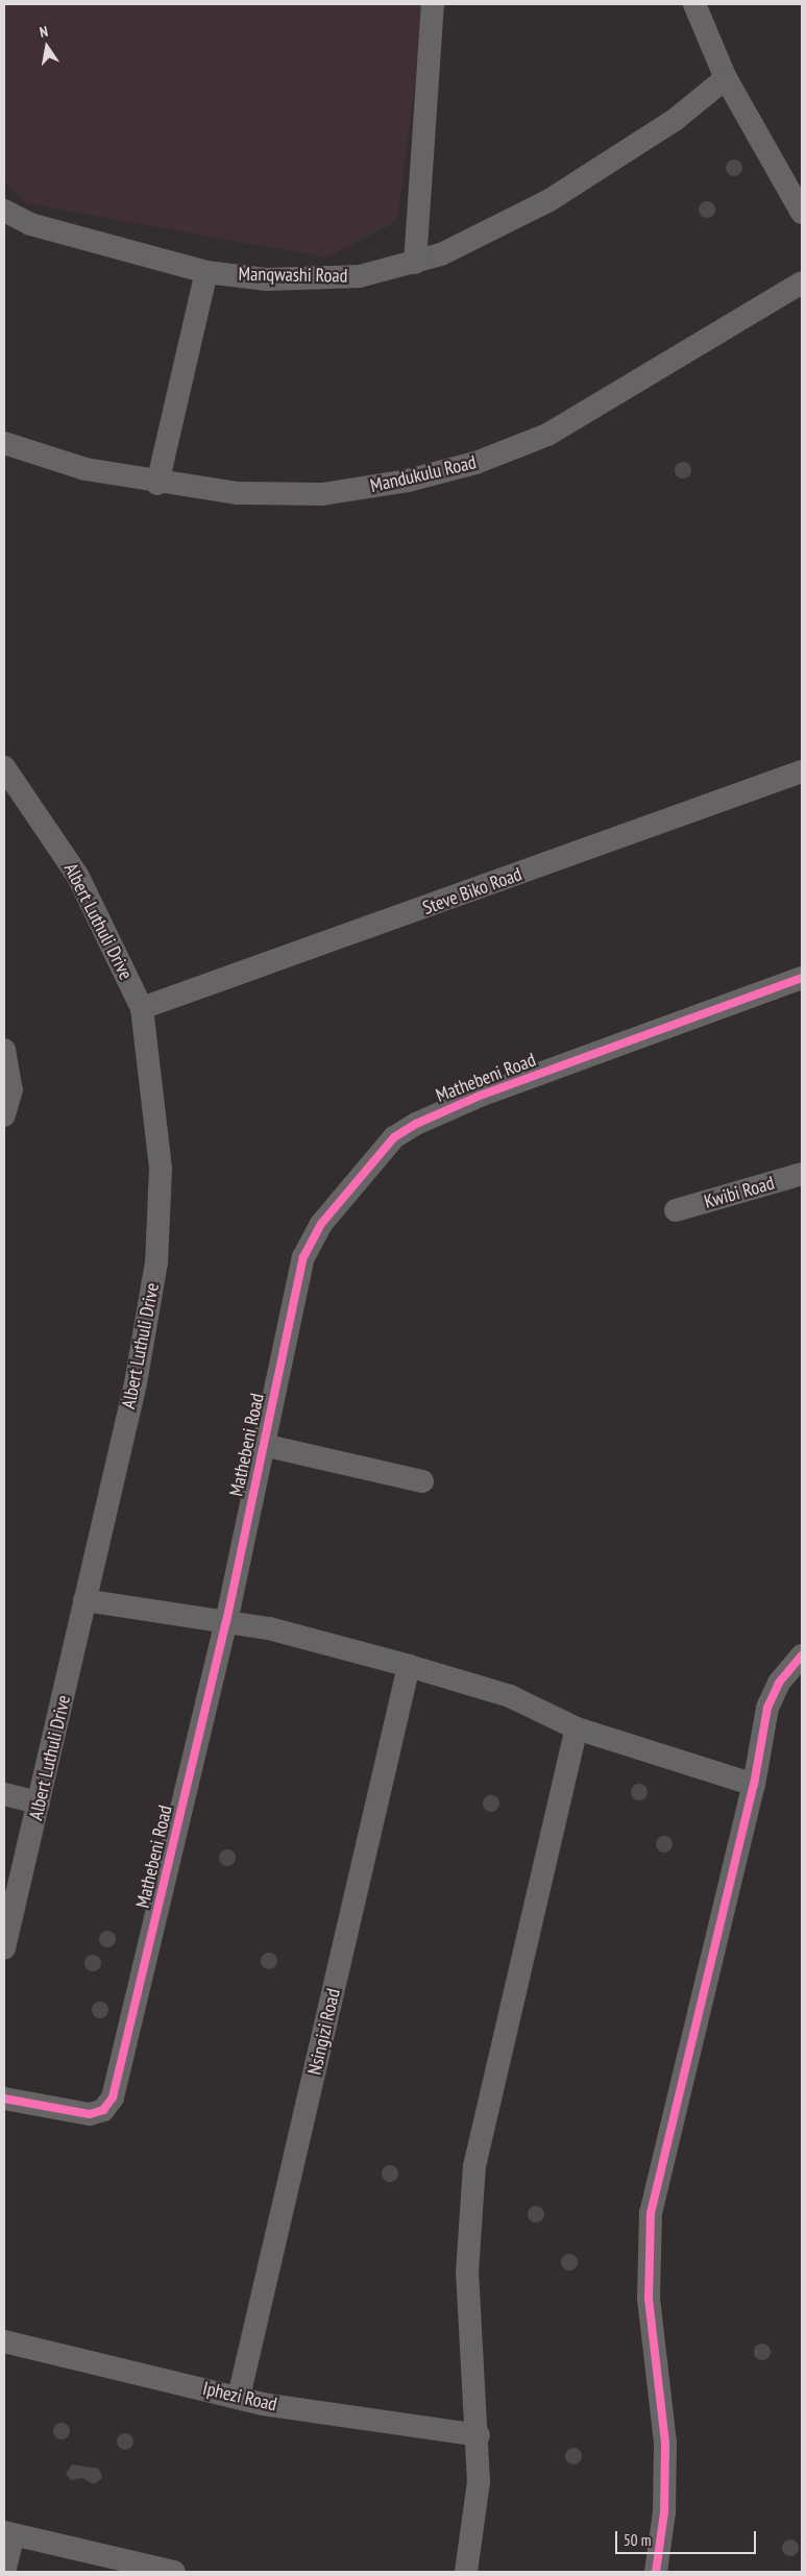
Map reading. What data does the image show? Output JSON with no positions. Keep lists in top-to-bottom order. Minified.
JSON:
{"streets":{"street":["Manqwashi Road","Mandukulu Road","Steve Biko Road","Albert Luthuli Drive","Mathebeni Road","Kwibi Road","Nsingizi Road","Iphezi Road"]},"crossings":[["Steve Biko Road","Albert Luthuli Drive"],["Nsingizi Road","Iphezi Road"]],"scale_bar":"50 m","north":"top"}
